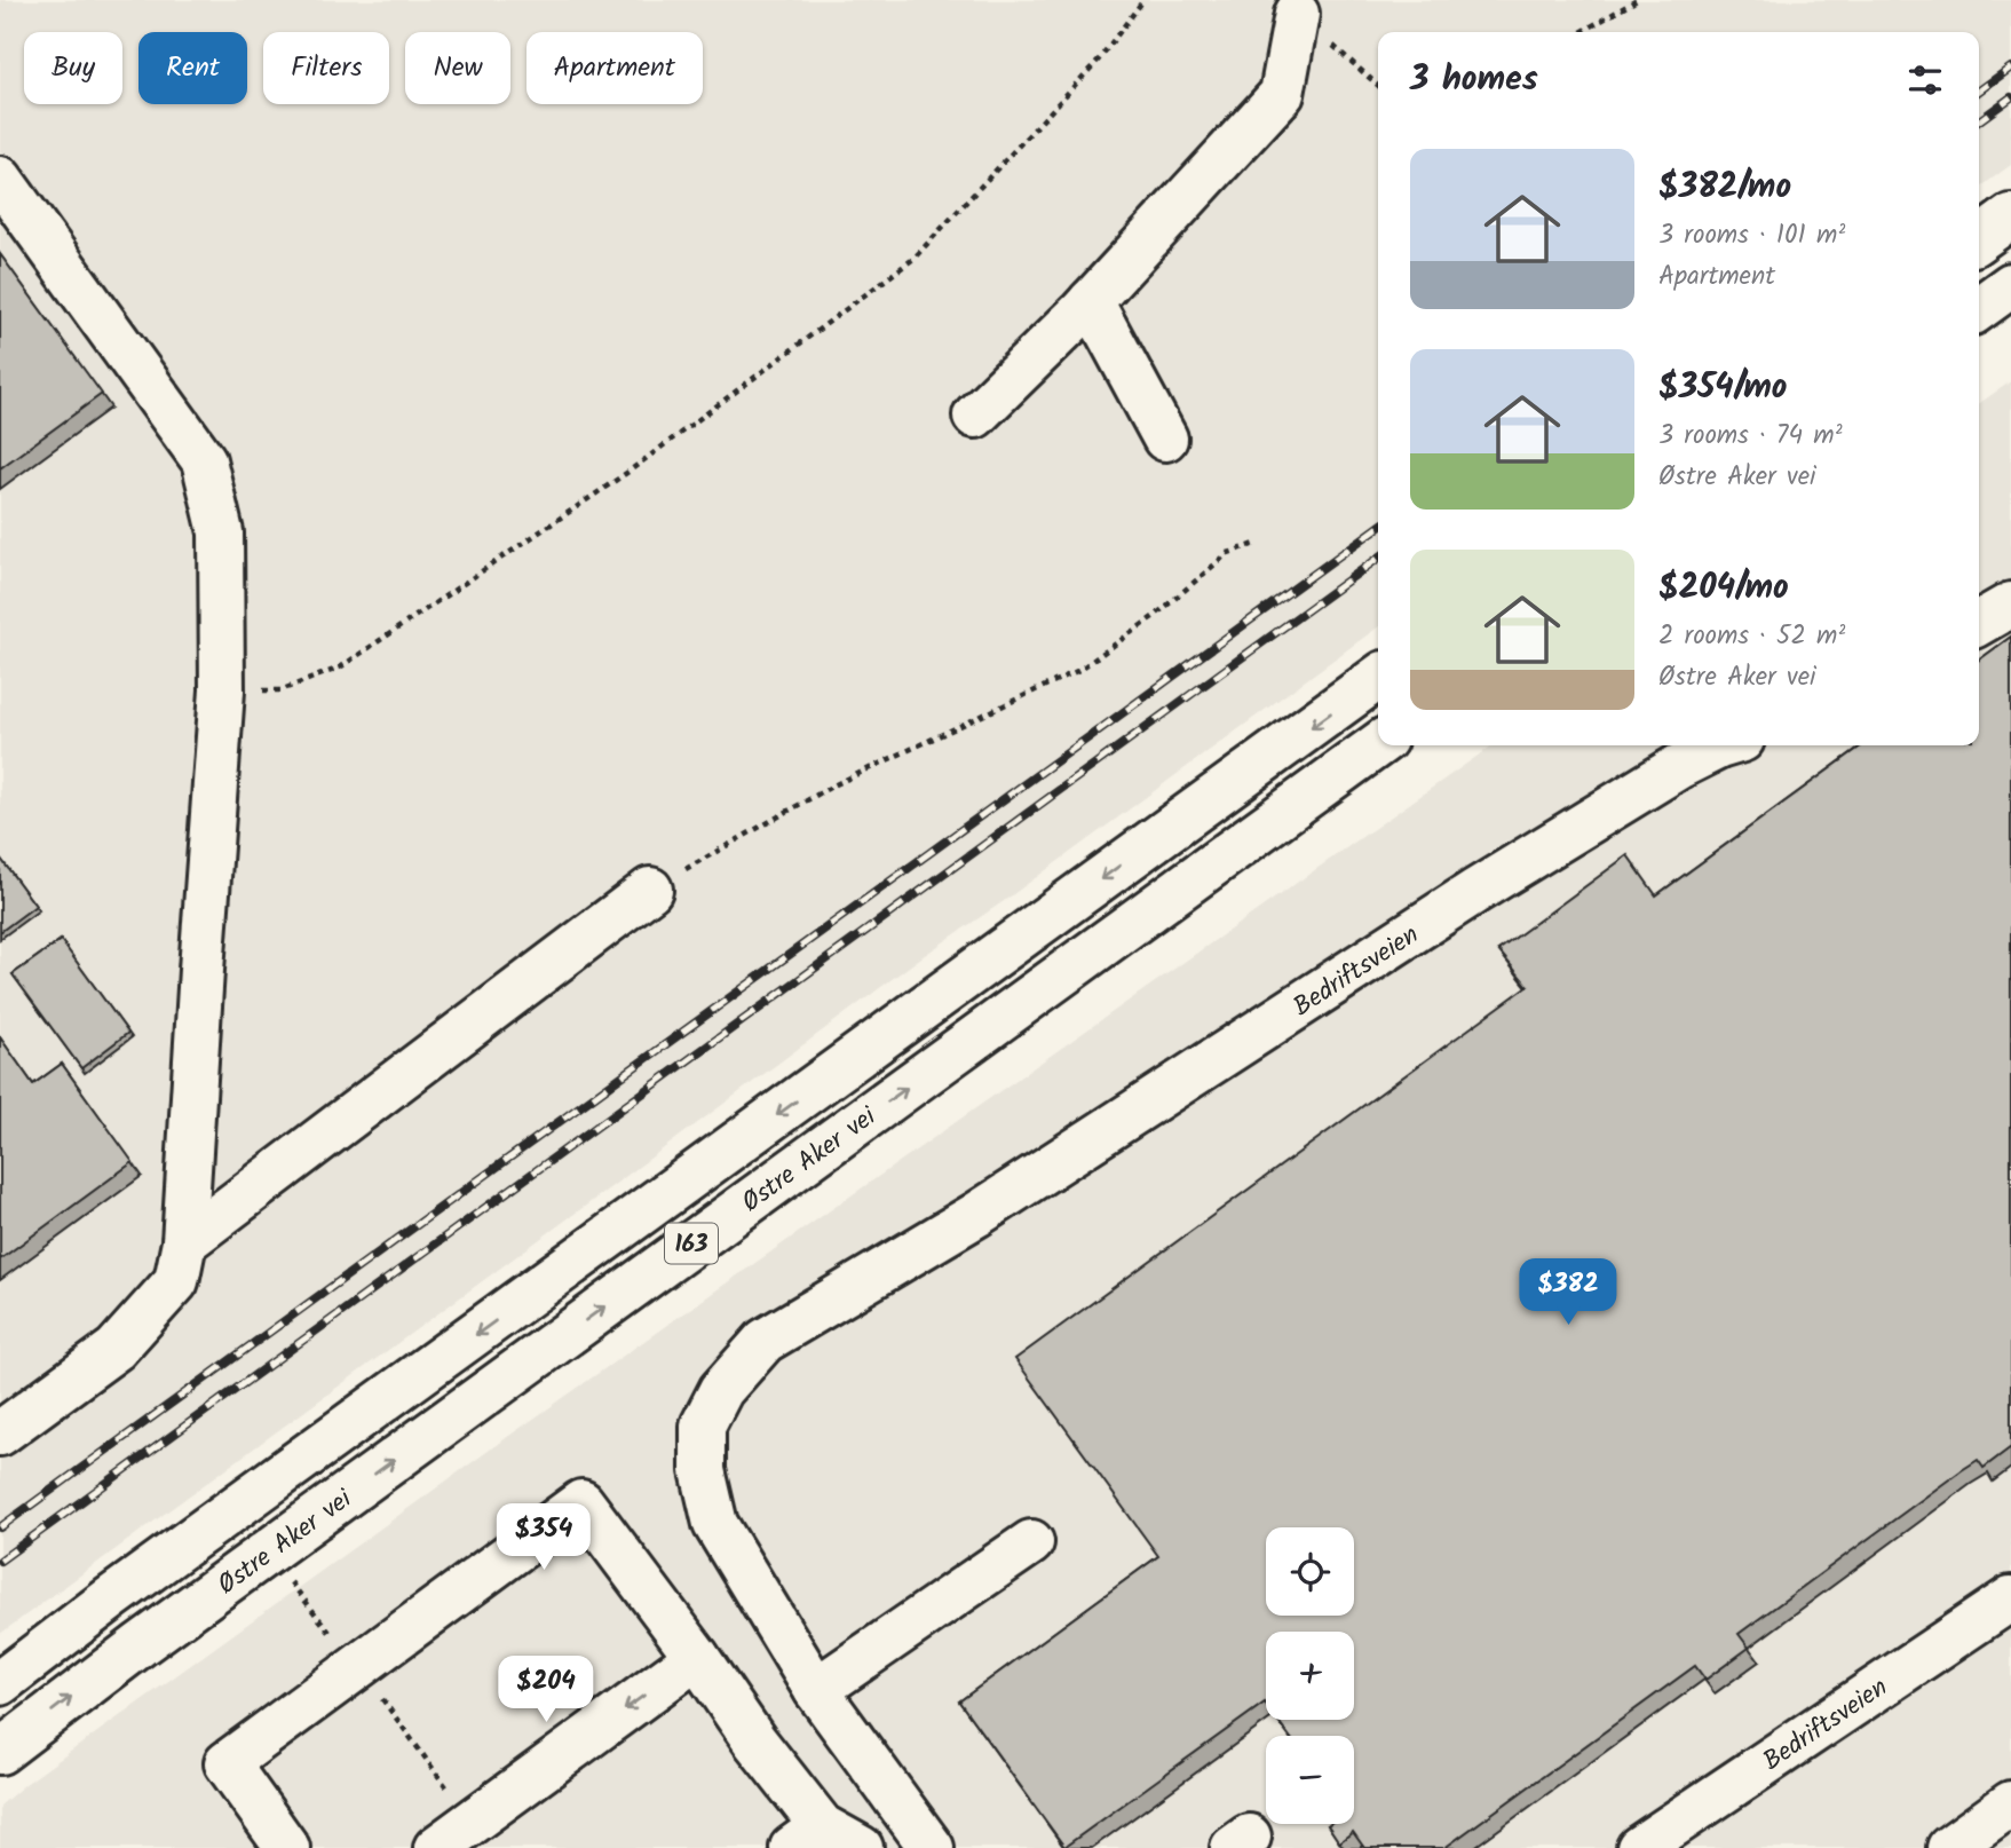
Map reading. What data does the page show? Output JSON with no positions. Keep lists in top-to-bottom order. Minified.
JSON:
{"streets":{"main road":["Bedriftsveien","Østre Aker vei","163"]},"page":{"chip":["Buy","Rent","Filters","New","Apartment"],"heading":"3 homes","list":[{"name":"$382/mo","note":"3 rooms · 101 m² · Apartment"},{"name":"$354/mo","note":"3 rooms · 74 m² · Østre Aker vei"},{"name":"$204/mo","note":"2 rooms · 52 m² · Østre Aker vei"}],"price":["$382","$354","$204"],"map_buttons":["+","−"]}}
